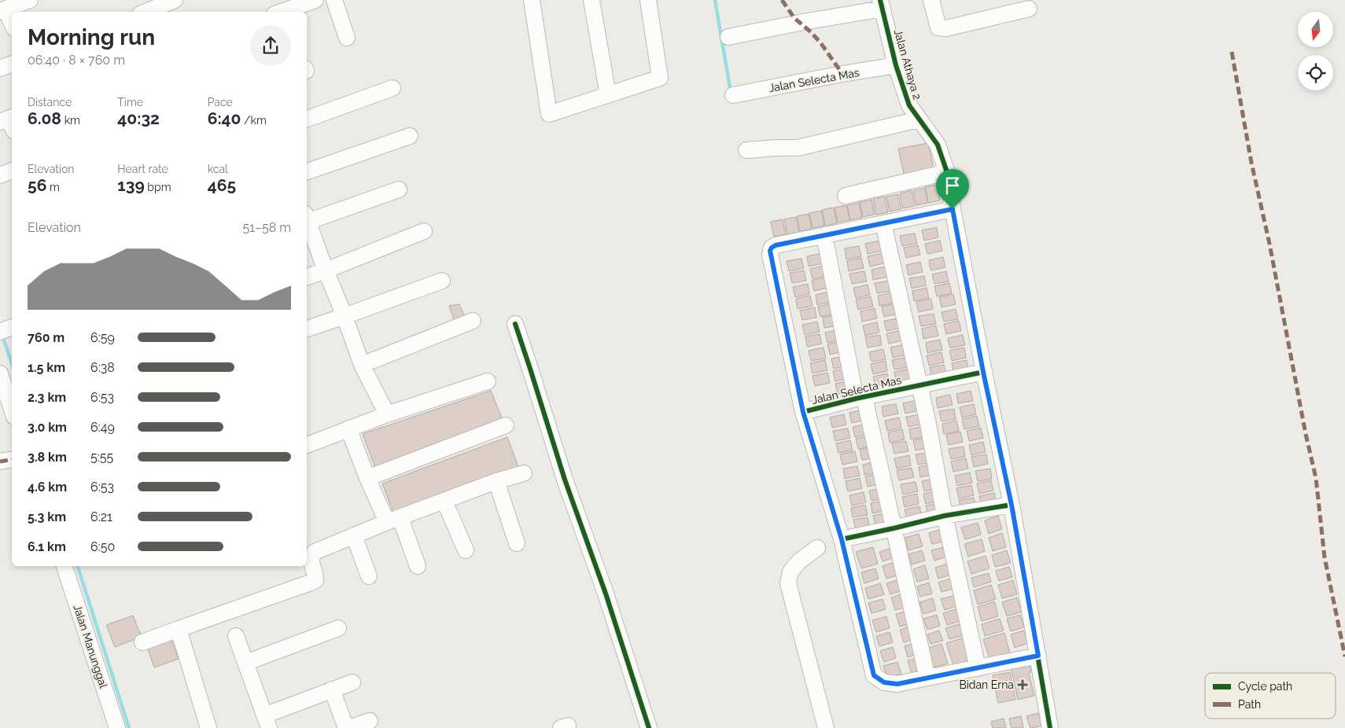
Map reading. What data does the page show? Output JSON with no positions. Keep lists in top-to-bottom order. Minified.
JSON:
{"streets":{"street":["Jalan Athaya 2","Jalan Selecta Mas","Jalan Manunggal"]},"crossings":[["Jalan Athaya 2","Jalan Selecta Mas"]],"places":{"health":["Bidan Erna"]},"legend":["Cycle path","Path"],"north":"bottom","page":{"heading":["Morning run","06:40 · 8 × 760 m"],"stats":[["Distance","6.08 km"],["Time","40:32"],["Pace","6:40 /km"],["Elevation","56 m"],["Heart rate","139 bpm"],["kcal","465"]],"chart":["Elevation","51–58 m"],"list":[{"name":"760 m","note":"6:59"},{"name":"1.5 km","note":"6:38"},{"name":"2.3 km","note":"6:53"},{"name":"3.0 km","note":"6:49"},{"name":"3.8 km","note":"5:55"},{"name":"4.6 km","note":"6:53"},{"name":"5.3 km","note":"6:21"},{"name":"6.1 km","note":"6:50"}]}}
